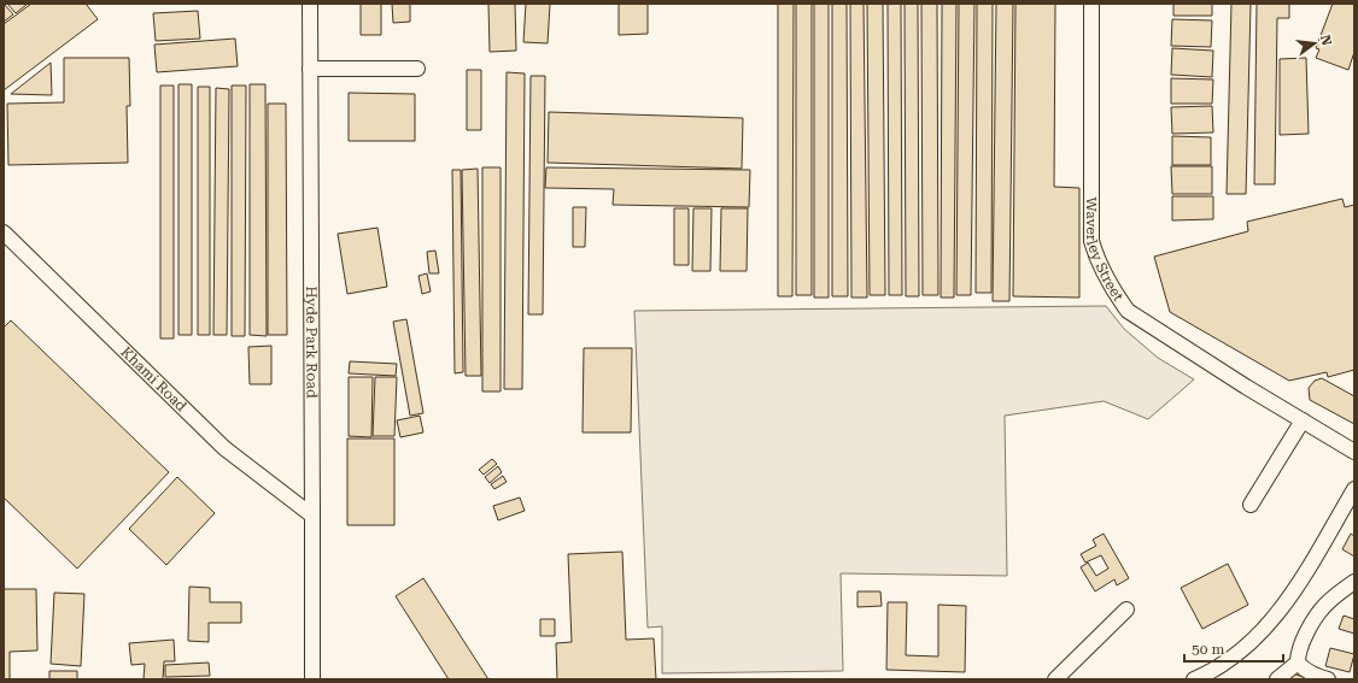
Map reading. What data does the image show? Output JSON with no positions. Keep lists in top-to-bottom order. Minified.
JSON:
{"streets":{"street":["Waverley Street","Hyde Park Road","Khami Road"]},"crossings":[["Hyde Park Road","Khami Road"]],"scale_bar":"50 m","north":"right"}
